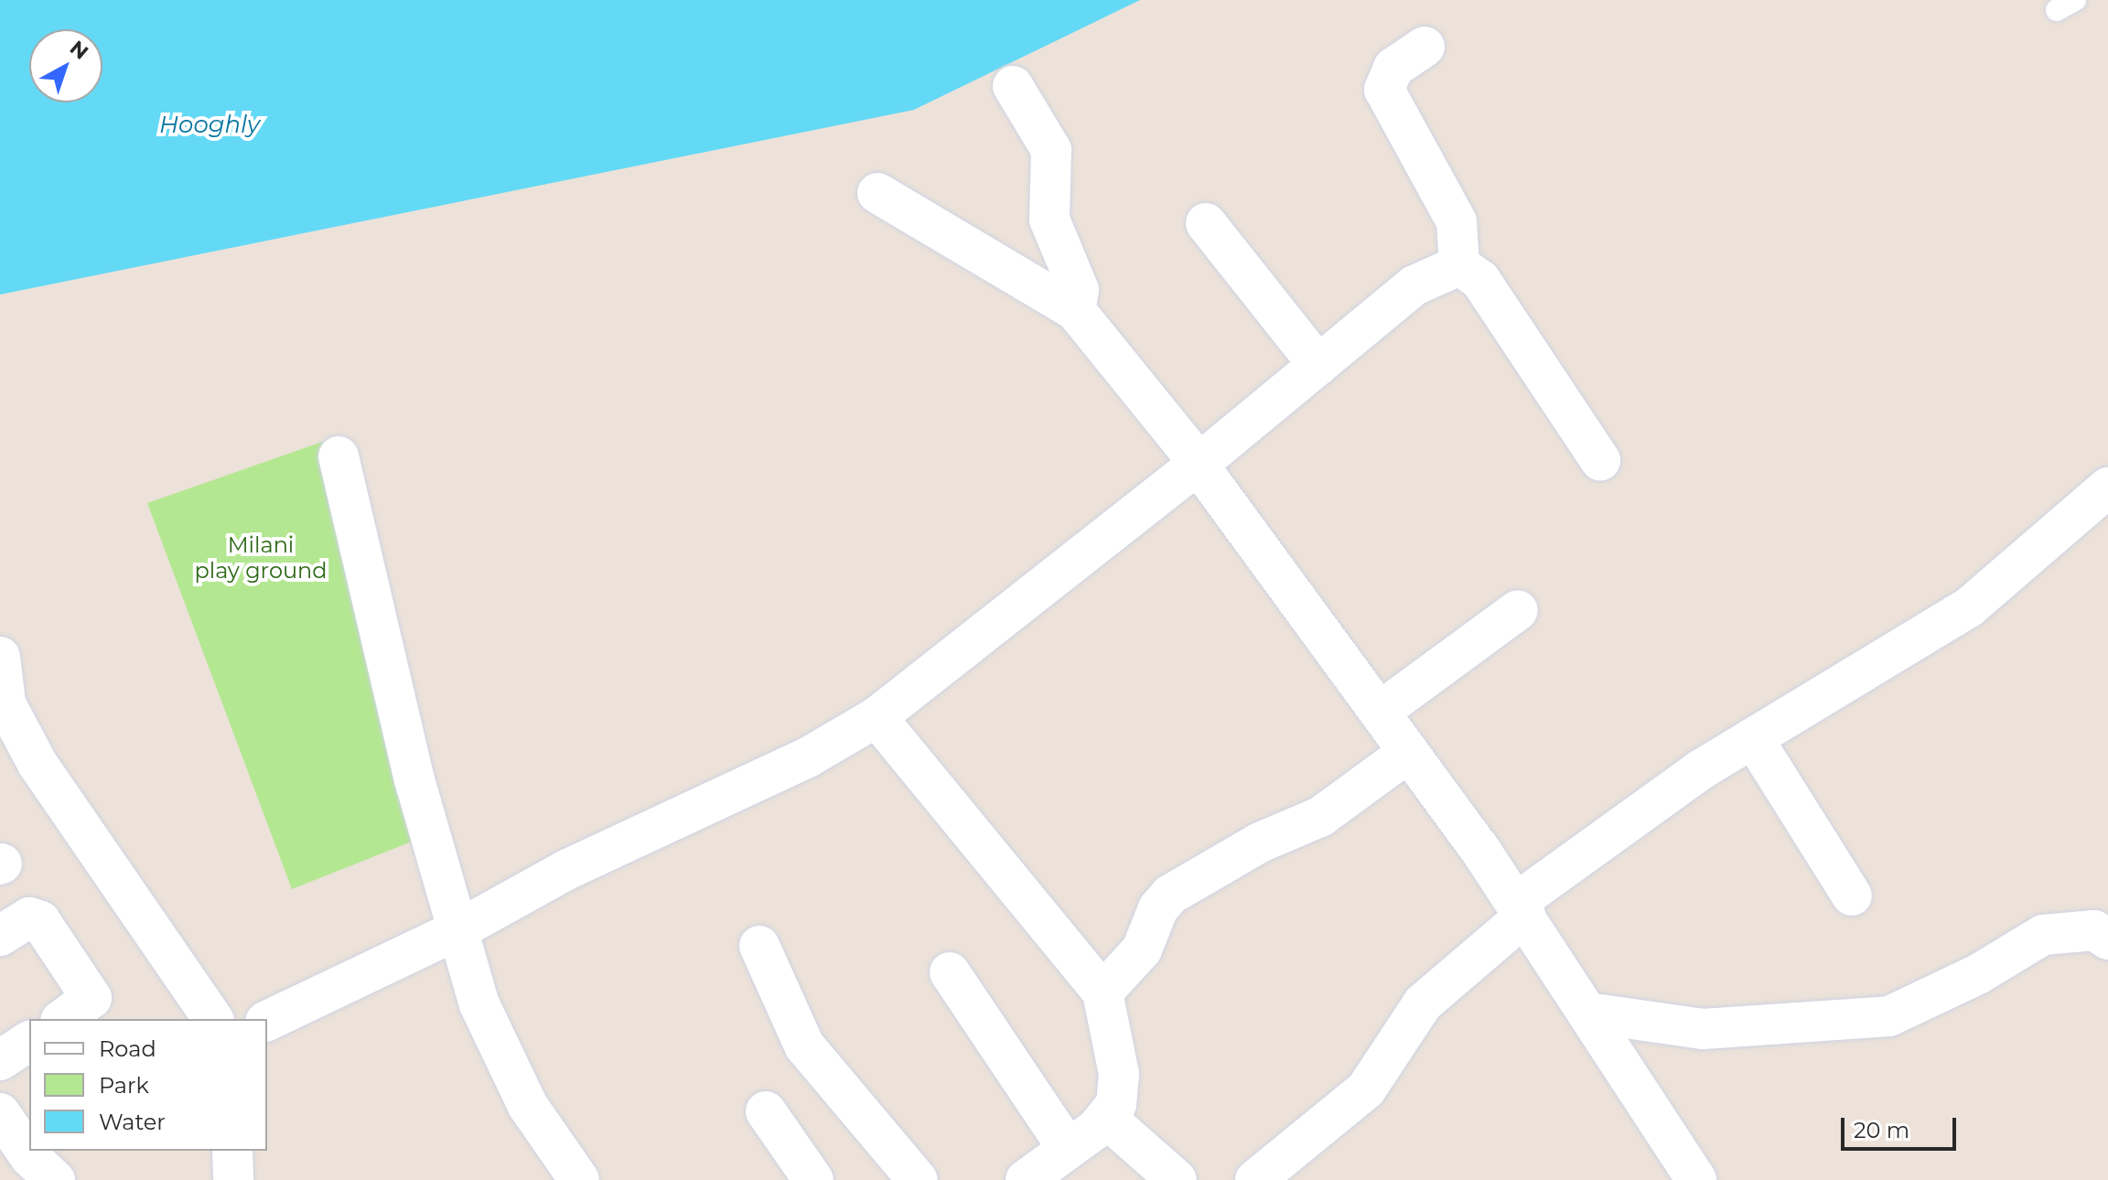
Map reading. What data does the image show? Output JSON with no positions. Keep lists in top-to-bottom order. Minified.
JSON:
{"water":["Hooghly"],"parks":["Milani play ground"],"legend":["Road","Park","Water"],"scale_bar":"20 m","north":"top right"}
